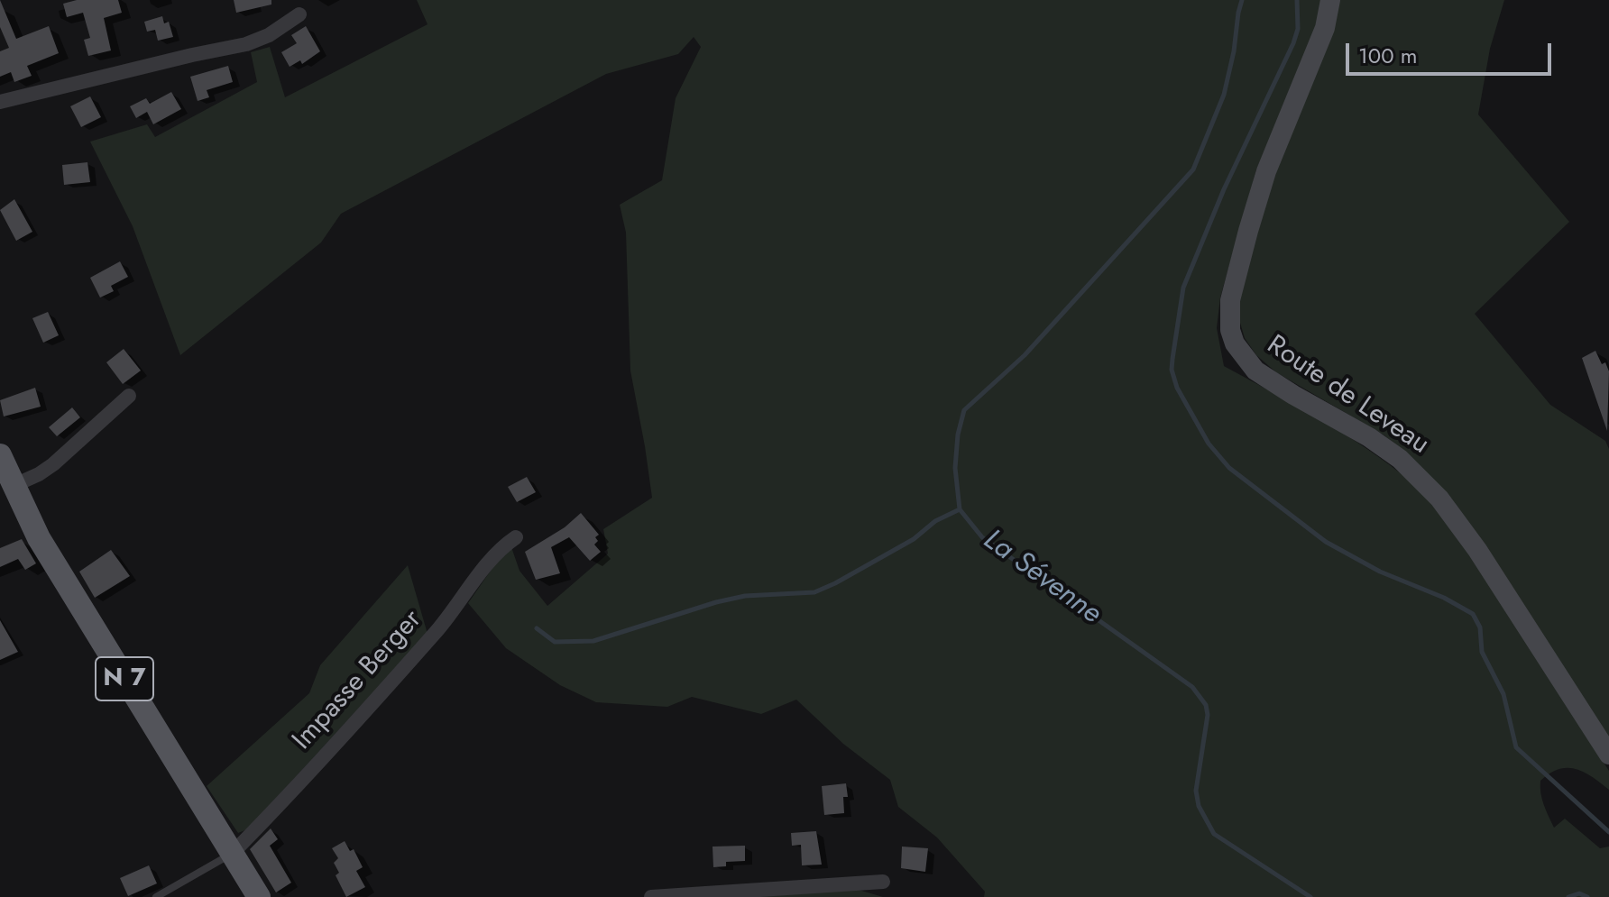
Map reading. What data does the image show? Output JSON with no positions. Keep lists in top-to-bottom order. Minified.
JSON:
{"streets":{"main road":["N 7"],"street":["Route de Leveau","Impasse Berger"]},"crossings":[["N 7","Impasse Berger"]],"water":["La Sévenne"],"scale_bar":"100 m"}
